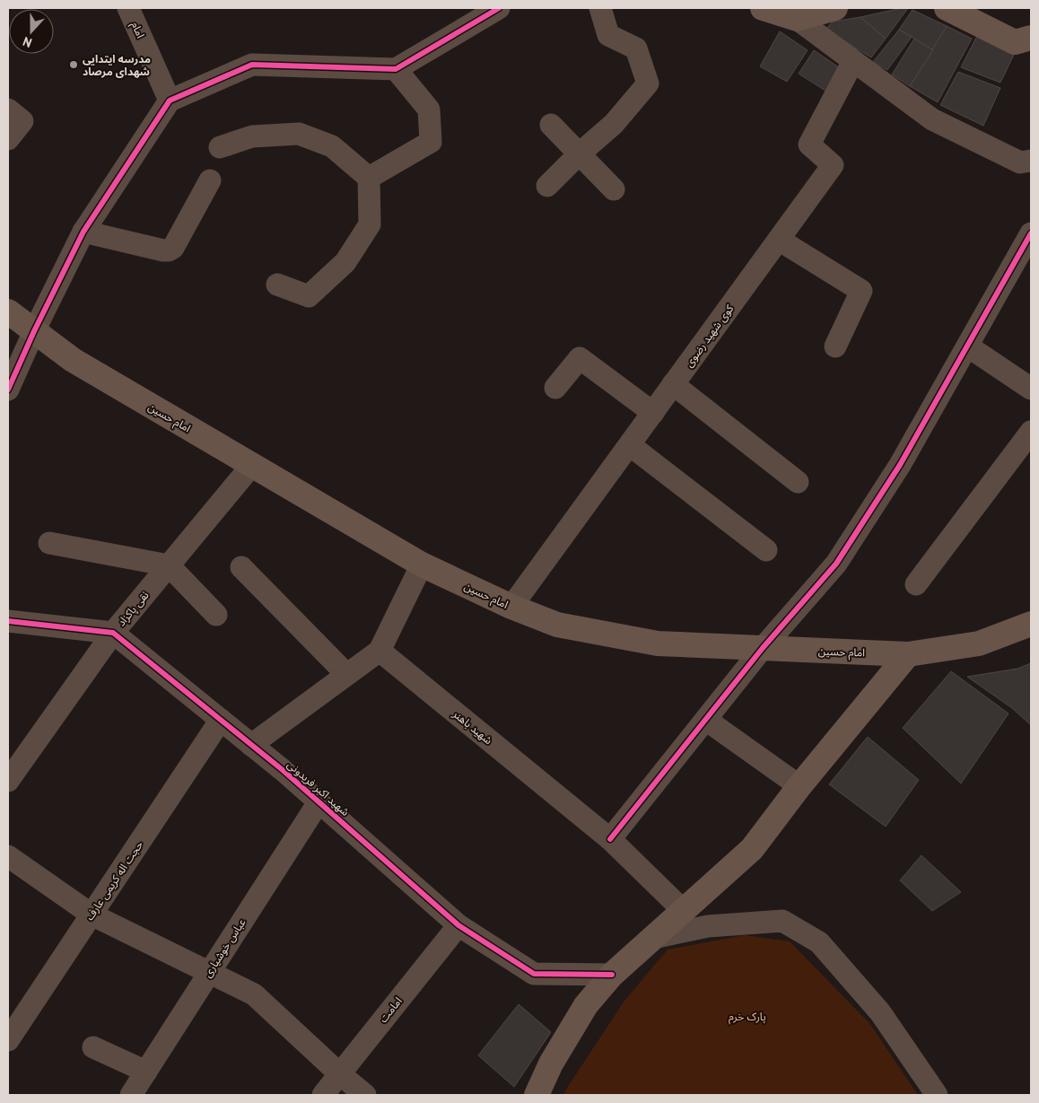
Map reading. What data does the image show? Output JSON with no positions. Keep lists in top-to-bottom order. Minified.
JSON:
{"streets":{"main road":["امام حسین"],"street":["امام","کوی شهید رضوی","نقی پاکزاد","شهید باهنر","شهید اکبر فریدونی","حجت اله کریمی عارف","عباس خوشیاری","امامت"]},"crossings":[["کوی شهید رضوی","امام حسین"],["امام حسین","نقی پاکزاد"],["نقی پاکزاد","شهید اکبر فریدونی"],["شهید اکبر فریدونی","حجت اله کریمی عارف"],["شهید اکبر فریدونی","عباس خوشیاری"],["شهید اکبر فریدونی","امامت"]],"parks":["پارک خرم"],"places":["مدرسه ایتدایی شهدای مرصاد"],"north":"bottom"}
